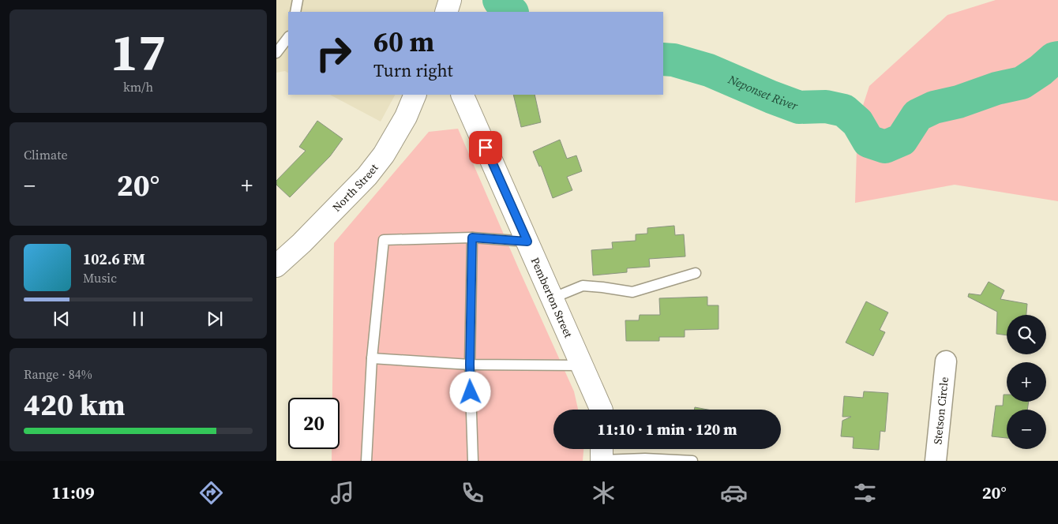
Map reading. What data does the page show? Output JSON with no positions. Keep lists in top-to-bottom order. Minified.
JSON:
{"streets":{"street":["North Street","Pemberton Street","Stetson Circle"]},"water":["Neponset River"],"page":{"tile":[["17","km/h"],"Climate",["Range · 84%","420 km"]],"turn":["60 m","Turn right"],"heat":["−","20°","+"],"song":["102.6 FM","Music"],"map_buttons":["+","−"],"limit":"20","trip":"11:10 · 1 min · 120 m","tabs":["11:09","20°"]}}
